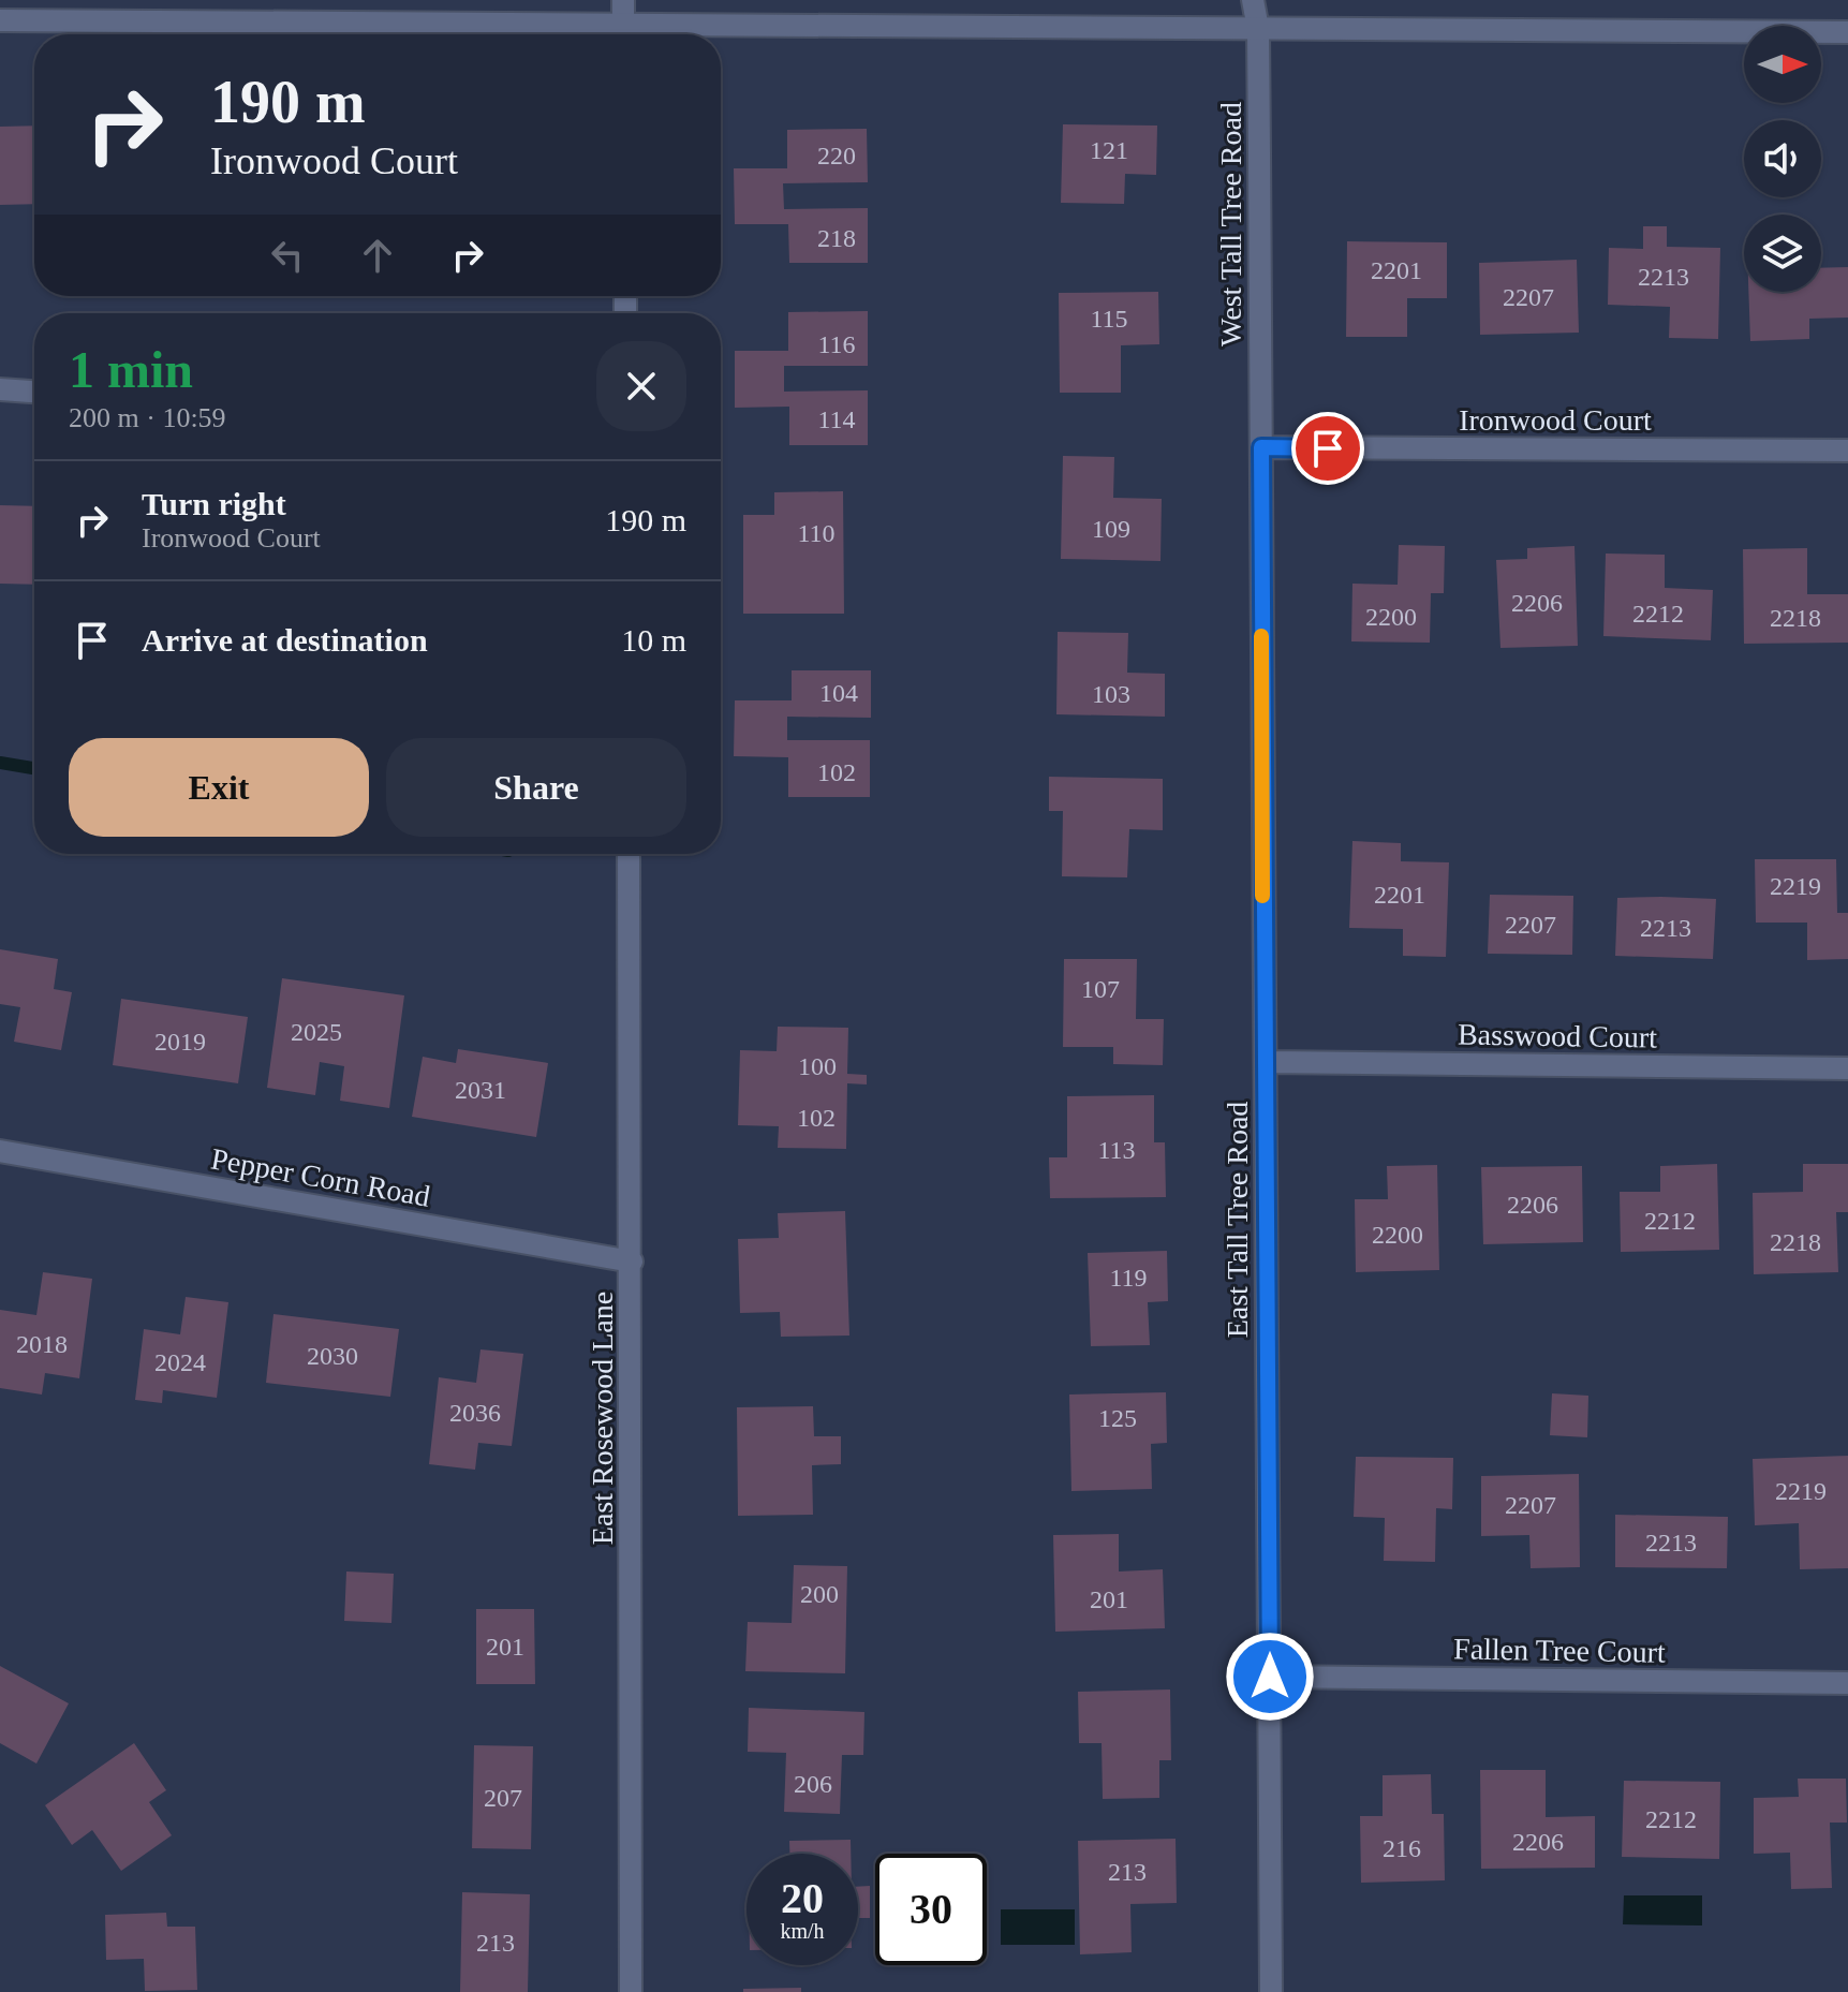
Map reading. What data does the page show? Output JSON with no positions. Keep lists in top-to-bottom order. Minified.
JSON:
{"streets":{"street":["West Tall Tree Road","Ironwood Court","Basswood Court","Pepper Corn Road","East Tall Tree Road","East Rosewood Lane","Fallen Tree Court"]},"crossings":[["West Tall Tree Road","Ironwood Court"],["West Tall Tree Road","East Tall Tree Road"],["Ironwood Court","East Tall Tree Road"],["Basswood Court","East Tall Tree Road"],["Pepper Corn Road","East Rosewood Lane"],["East Tall Tree Road","Fallen Tree Court"]],"house_numbers":["121","220","218","2201","2213","2207","115","116","114","109","110","2206","2212","2200","2218","104","103","102","2219","2201","2207","2213","107","2025","2019","100","2031","102","113","2206","2212","2200","2218","119","2018","2030","2024","2036","125","2219","2207","2213","200","201","201","206","207","2212","2206","216","213","213"],"north":"right","page":{"turn":["190 m","Ironwood Court"],"heading":["1 min","200 m · 10:59"],"list":[{"name":"Turn right","note":"Ironwood Court","value":"190 m"},{"name":"Arrive at destination","value":"10 m"}],"buttons":["Exit","Share"],"speed":"20 km/h","limit":"30"}}
